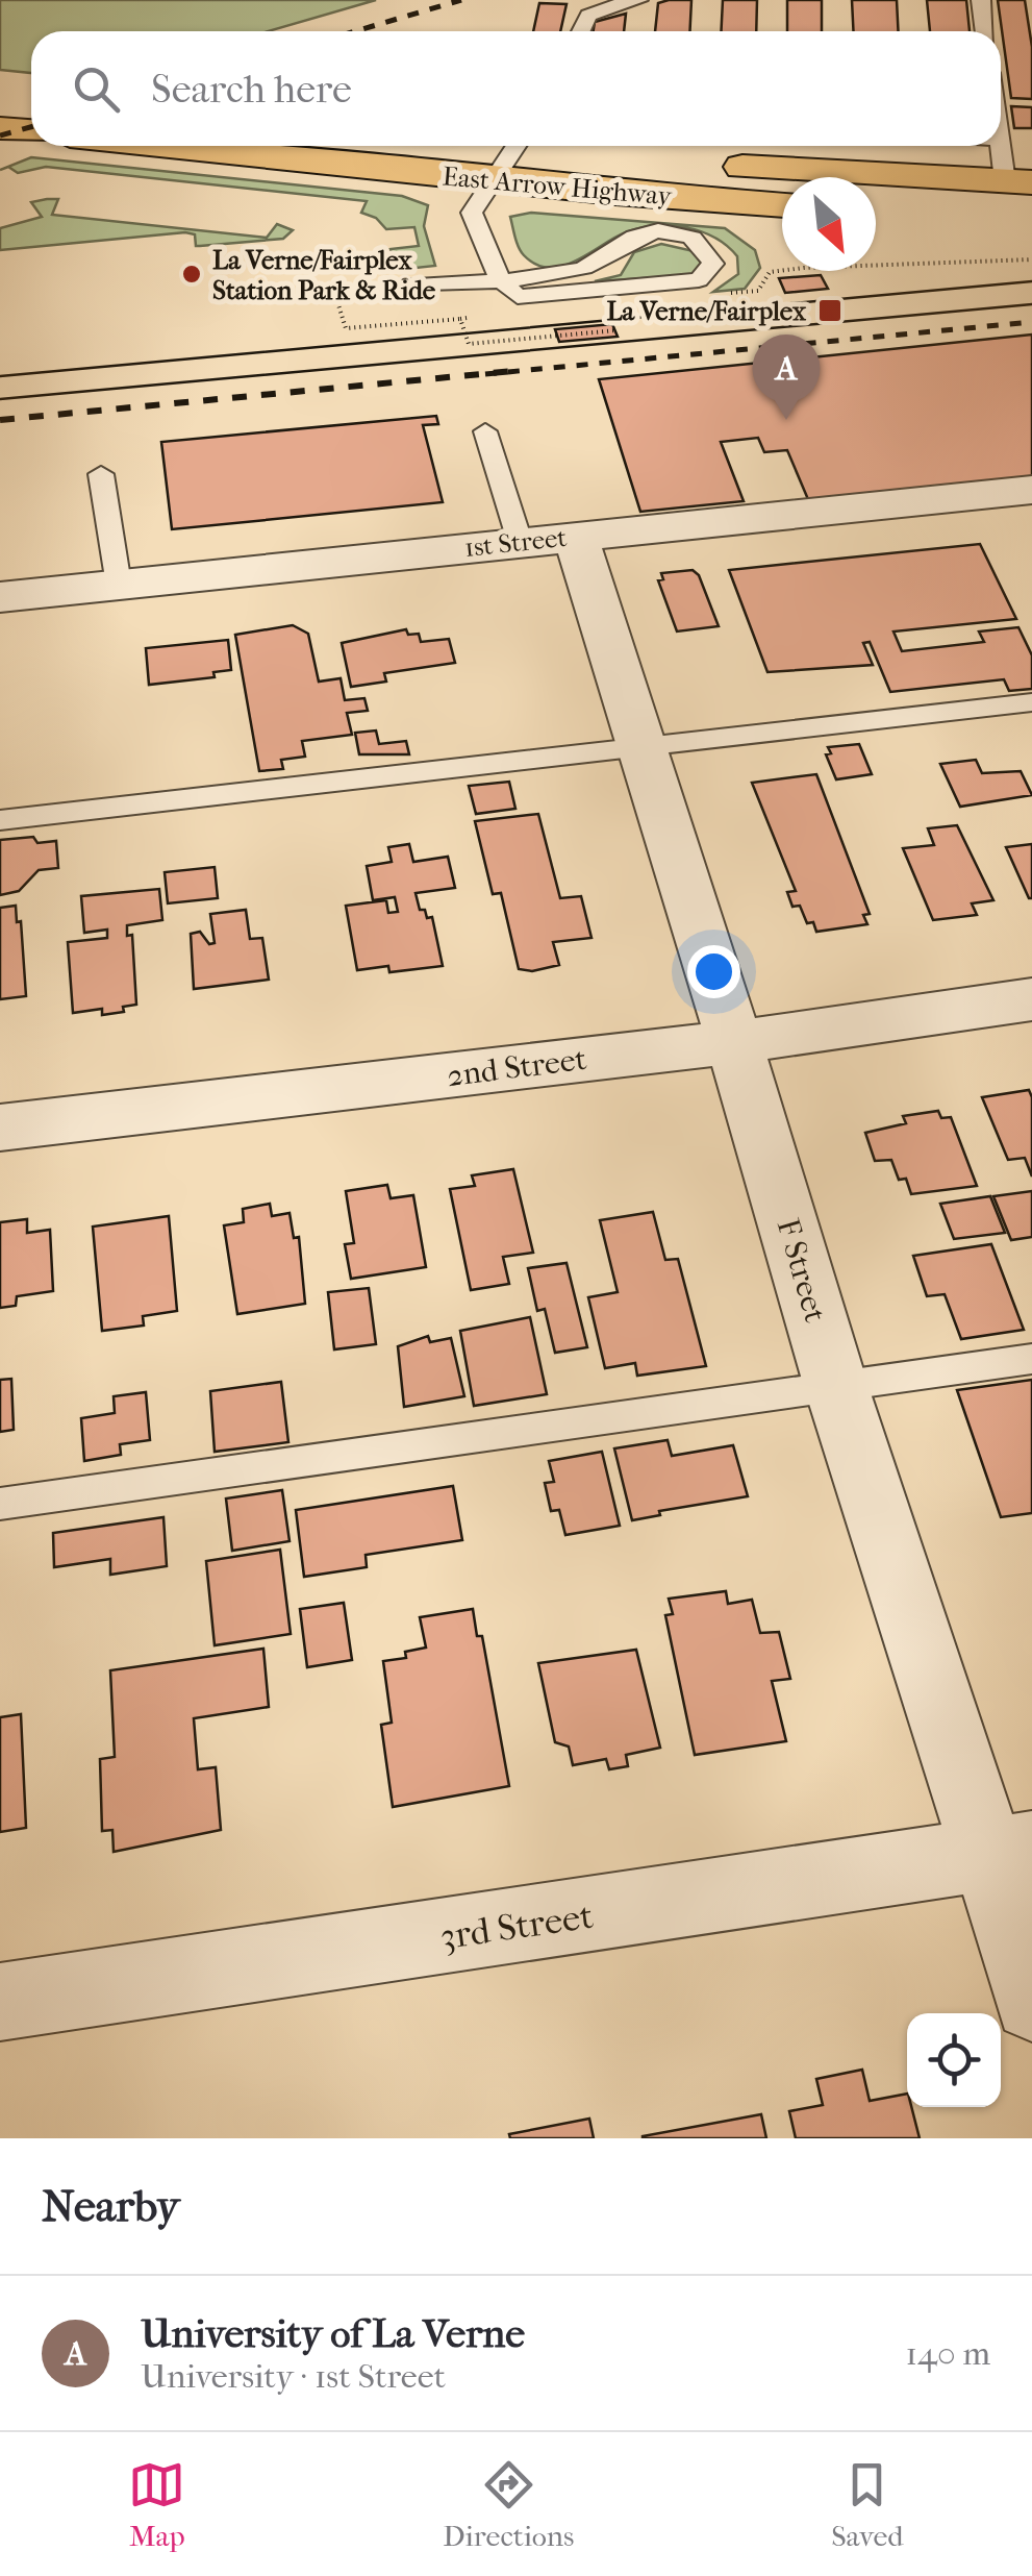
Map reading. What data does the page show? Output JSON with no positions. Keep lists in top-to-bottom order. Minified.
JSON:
{"streets":{"main road":["East Arrow Highway"],"street":["1st Street","2nd Street","F Street","3rd Street"]},"crossings":[["1st Street","F Street"],["2nd Street","F Street"],["F Street","3rd Street"]],"places":{"other":["La Verne/Fairplex Station Park & Ride"],"transit":["La Verne/Fairplex"]},"north":"bottom right","page":{"search":"Search here","pins":"A","heading":"Nearby","list":[{"mark":"A","name":"University of La Verne","note":"University · 1st Street","value":"140 m"}],"nav":["Map","Directions","Saved"]}}
